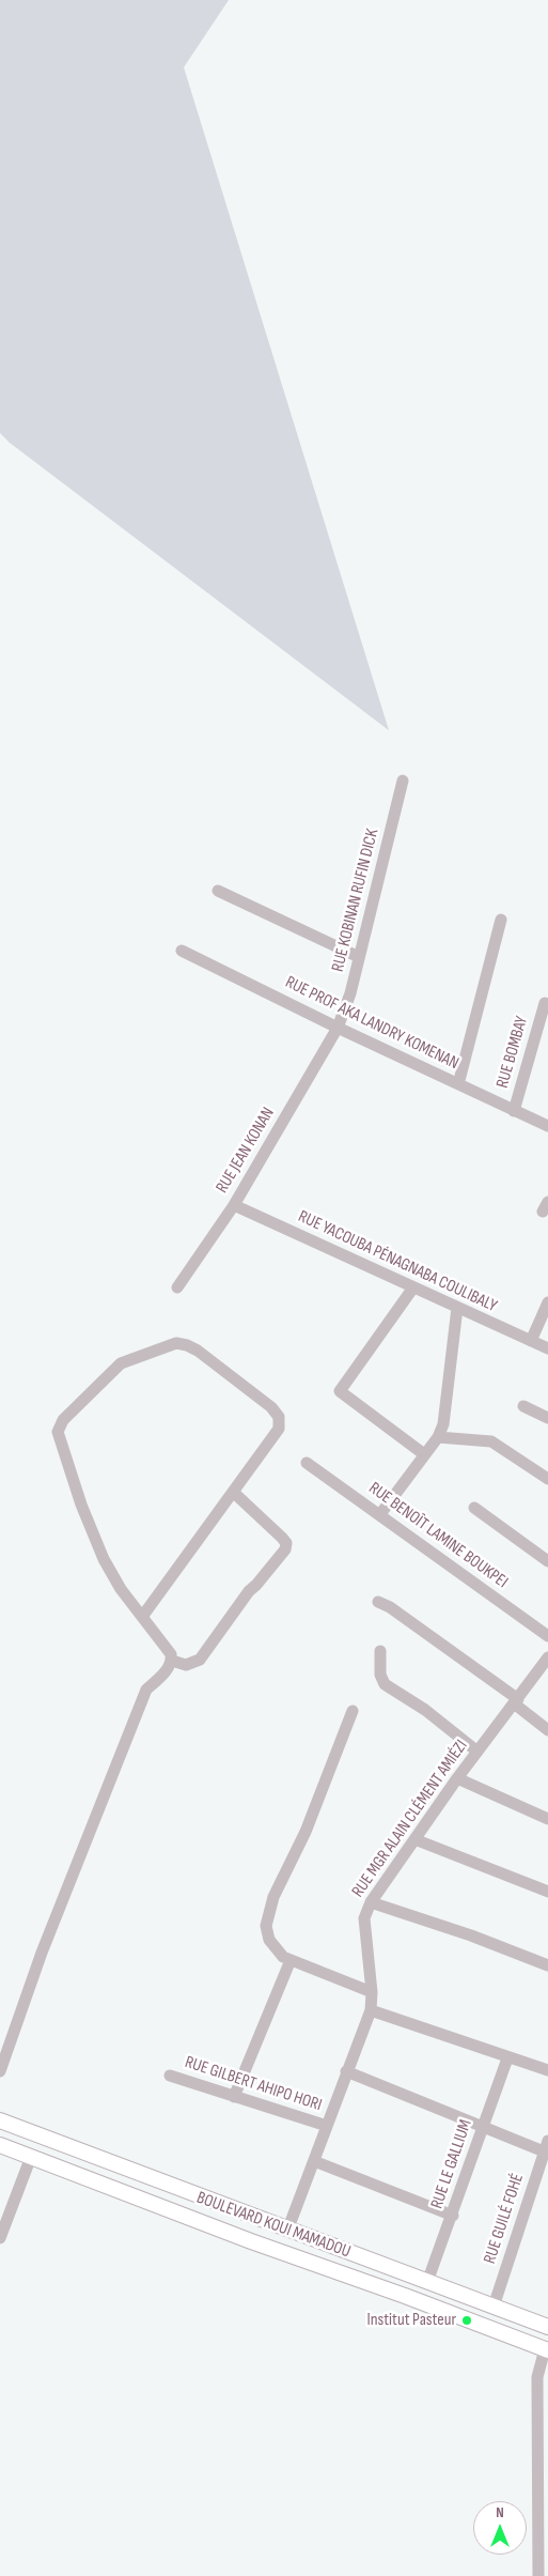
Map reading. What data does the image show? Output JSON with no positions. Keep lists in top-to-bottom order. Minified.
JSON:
{"streets":{"main road":["BOULEVARD KOUI MAMADOU"],"street":["RUE KOBINAN RUFIN DICK","RUE PROF AKA LANDRY KOMENAN","RUE BOMBAY","RUE JEAN KONAN","RUE YACOUBA PÉNAGNABA COULIBALY","RUE BENOÎT LAMINE BOUKPEI","RUE MGR ALAIN CLÉMENT AMIÉZI","RUE GILBERT AHIPO HORI","RUE LE GALLIUM","RUE GUILÉ FOHÉ"]},"crossings":[["RUE KOBINAN RUFIN DICK","RUE PROF AKA LANDRY KOMENAN"],["RUE KOBINAN RUFIN DICK","RUE JEAN KONAN"],["RUE PROF AKA LANDRY KOMENAN","RUE BOMBAY"],["RUE PROF AKA LANDRY KOMENAN","RUE JEAN KONAN"],["RUE JEAN KONAN","RUE YACOUBA PÉNAGNABA COULIBALY"],["RUE MGR ALAIN CLÉMENT AMIÉZI","RUE GILBERT AHIPO HORI"],["RUE MGR ALAIN CLÉMENT AMIÉZI","BOULEVARD KOUI MAMADOU"],["RUE LE GALLIUM","BOULEVARD KOUI MAMADOU"],["RUE GUILÉ FOHÉ","BOULEVARD KOUI MAMADOU"]],"places":["Institut Pasteur"],"north":"top"}
